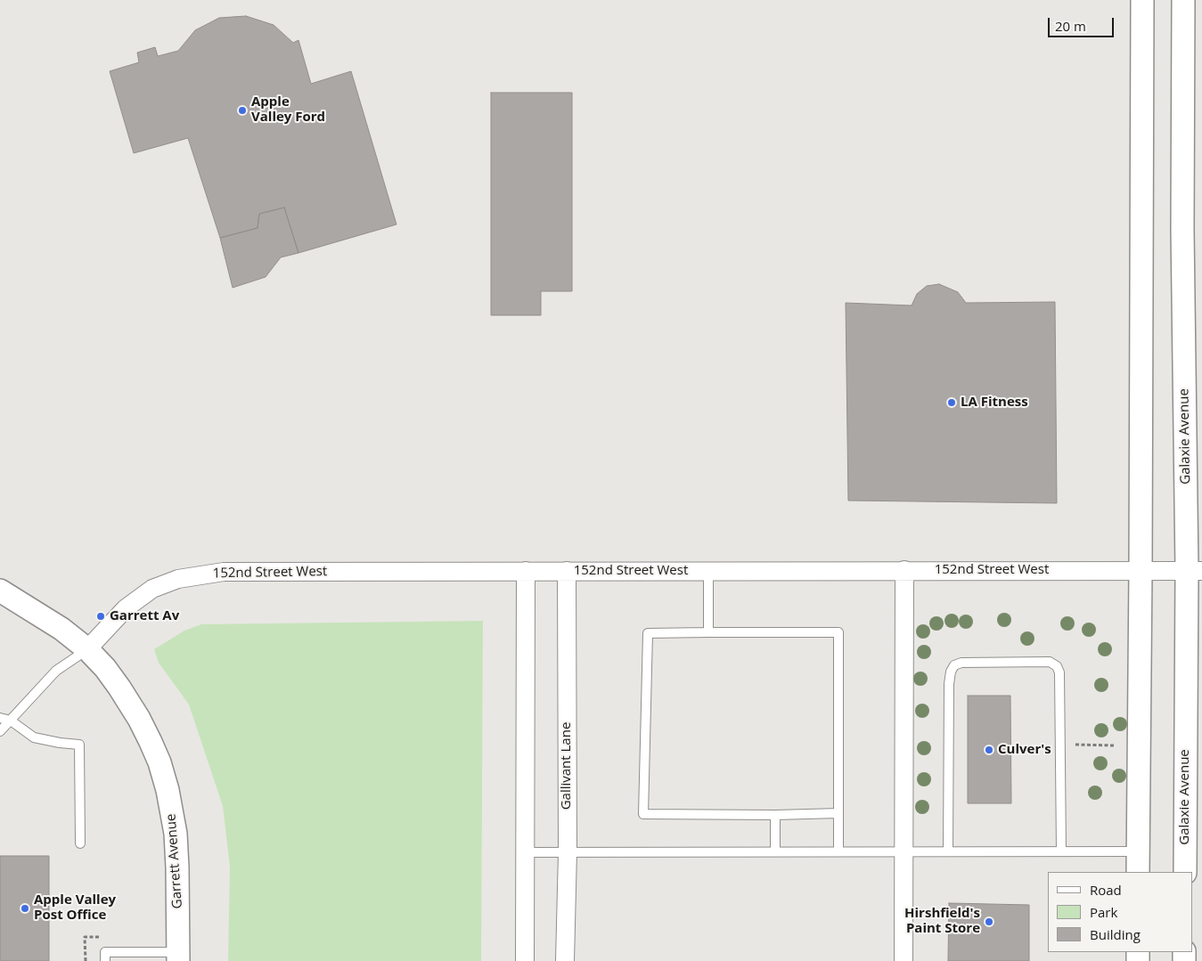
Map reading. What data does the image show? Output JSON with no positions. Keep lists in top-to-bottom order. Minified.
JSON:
{"streets":{"street":["Galaxie Avenue","152nd Street West","Gallivant Lane","Garrett Avenue"]},"crossings":[["Galaxie Avenue","152nd Street West"],["152nd Street West","Gallivant Lane"],["152nd Street West","Garrett Avenue"]],"places":["Apple Valley Ford","LA Fitness","Garrett Av","Culver's","Apple Valley Post Office","Hirshfield's Paint Store"],"legend":["Road","Park","Building"],"scale_bar":"20 m"}
